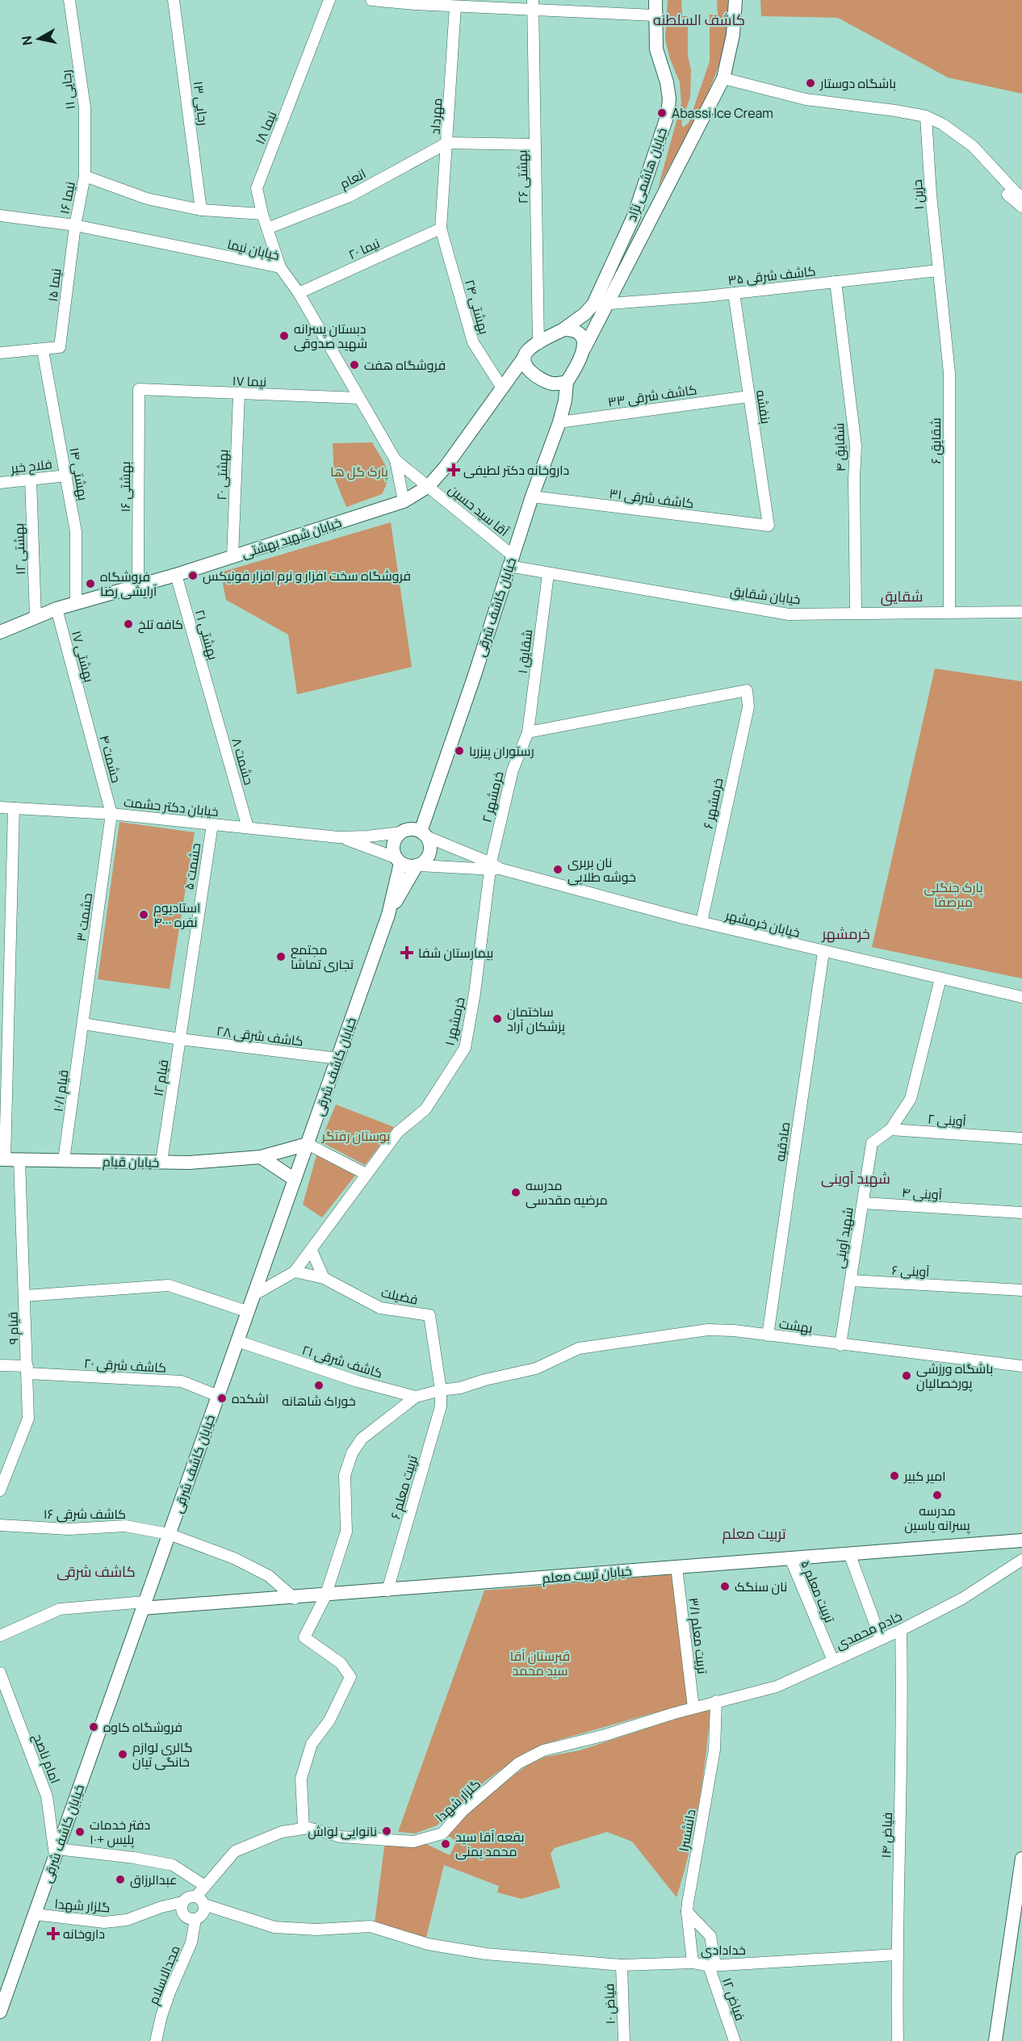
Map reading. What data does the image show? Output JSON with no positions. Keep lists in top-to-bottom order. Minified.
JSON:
{"streets":{"main road":["خیابان هاشمی نژاد","خیابان شهید بهشتی","خیابان کاشف شرقی","خیابان قیام","خیابان تربیت معلم"],"street":["رجایی ۱۱","رجایی ۱۳","مهرداد","نیما ۱۸","بهشتی ۲۶","انعام","حزین ۱","نیما ۱۶","نیما ۲۰","خیابان نیما","کاشف شرقی ۳۵","نیما ۱۵","بهشتی ۲۴","نیما ۱۷","کاشف شرقی ۳۳","بنفشه","شقایق ۶","شقایق ۴","فلاح خیر","بهشتی ۱۴","بهشتی ۲۰","بهشتی ۱۶","کاشف شرقی ۳۱","آقا سید حسین","بهشتی ۱۲","خیابان شقایق","بهشتی ۲۱","شقایق ۱","بهشتی ۱۷","حشمت ۴","حشمت ۸","خرمشهر ۲","خرمشهر ۶","خیابان دکتر حشمت","حشمت ۵","حشمت ۳","خیابان خرمشهر","خرمشهر ۱","کاشف شرقی ۲۸","قیام ۱۲","قیام ۱۰/۱","آوینی ۲","صادقیه","آوینی ۴","شهید آوینی","آوینی ۶","فضیلت","بهشت","قیام ۹","کاشف شرقی ۲۱","کاشف شرقی ۲۰","تربیت معلم ۶","کاشف شرقی ۱۶","تربیت معلم ۵","خادم محمدی","تربیت معلم ۳/۱","امام ناصح","گلزار شهدا","دانشسرا","فیاض ۱۴","خدادادی","مجدالاسلام","فیاض ۱۲","فیاض ۱۰"]},"crossings":[["رجایی ۱۱","نیما ۱۶"],["مهرداد","انعام"],["مهرداد","نیما ۲۰"],["مهرداد","بهشتی ۲۴"],["نیما ۱۸","انعام"],["نیما ۱۸","خیابان نیما"],["خیابان هاشمی نژاد","بهشتی ۲۶"],["خیابان هاشمی نژاد","کاشف شرقی ۳۵"],["خیابان هاشمی نژاد","خیابان شهید بهشتی"],["خیابان هاشمی نژاد","خیابان کاشف شرقی"],["بهشتی ۲۶","خیابان شهید بهشتی"],["بهشتی ۲۶","خیابان کاشف شرقی"],["حزین ۱","کاشف شرقی ۳۵"],["حزین ۱","شقایق ۶"],["نیما ۱۶","خیابان نیما"],["نیما ۱۶","نیما ۱۵"],["نیما ۲۰","خیابان نیما"],["نیما ۲۰","بهشتی ۲۴"],["خیابان نیما","نیما ۱۵"],["خیابان نیما","نیما ۱۷"],["خیابان نیما","آقا سید حسین"],["خیابان نیما","خیابان شهید بهشتی"],["کاشف شرقی ۳۵","بنفشه"],["کاشف شرقی ۳۵","شقایق ۶"],["کاشف شرقی ۳۵","شقایق ۴"],["نیما ۱۵","بهشتی ۱۴"],["بهشتی ۲۴","خیابان شهید بهشتی"],["نیما ۱۷","بهشتی ۲۰"],["نیما ۱۷","بهشتی ۱۶"],["کاشف شرقی ۳۳","بنفشه"],["کاشف شرقی ۳۳","خیابان کاشف شرقی"],["بنفشه","کاشف شرقی ۳۱"],["شقایق ۶","خیابان شقایق"],["شقایق ۴","خیابان شقایق"],["فلاح خیر","بهشتی ۱۴"],["فلاح خیر","بهشتی ۱۲"],["بهشتی ۱۴","خیابان شهید بهشتی"],["بهشتی ۲۰","خیابان شهید بهشتی"],["بهشتی ۱۶","خیابان شهید بهشتی"],["کاشف شرقی ۳۱","خیابان کاشف شرقی"],["آقا سید حسین","خیابان شهید بهشتی"],["آقا سید حسین","خیابان شقایق"],["آقا سید حسین","خیابان کاشف شرقی"],["خیابان شهید بهشتی","بهشتی ۱۲"],["خیابان شهید بهشتی","خیابان کاشف شرقی"],["خیابان شهید بهشتی","بهشتی ۲۱"],["خیابان شهید بهشتی","بهشتی ۱۷"],["خیابان شقایق","خیابان کاشف شرقی"],["خیابان شقایق","شقایق ۱"],["خیابان کاشف شرقی","کاشف شرقی ۲۸"],["خیابان کاشف شرقی","خیابان قیام"],["خیابان کاشف شرقی","کاشف شرقی ۲۱"],["خیابان کاشف شرقی","کاشف شرقی ۲۰"],["خیابان کاشف شرقی","کاشف شرقی ۱۶"],["خیابان کاشف شرقی","خیابان تربیت معلم"],["خیابان کاشف شرقی","امام ناصح"],["خیابان کاشف شرقی","گلزار شهدا"],["بهشتی ۲۱","حشمت ۸"],["شقایق ۱","خرمشهر ۲"],["شقایق ۱","خرمشهر ۶"],["بهشتی ۱۷","حشمت ۴"],["حشمت ۴","خیابان دکتر حشمت"],["حشمت ۴","حشمت ۳"],["حشمت ۸","خیابان دکتر حشمت"],["خرمشهر ۲","خرمشهر ۶"],["خرمشهر ۲","خیابان خرمشهر"],["خرمشهر ۲","خرمشهر ۱"],["خرمشهر ۶","خیابان خرمشهر"],["خیابان دکتر حشمت","حشمت ۵"],["خیابان دکتر حشمت","حشمت ۳"],["حشمت ۵","قیام ۱۲"],["حشمت ۳","کاشف شرقی ۲۸"],["حشمت ۳","قیام ۱۰/۱"],["خیابان خرمشهر","خرمشهر ۱"],["خیابان خرمشهر","صادقیه"],["خیابان خرمشهر","شهید آوینی"],["کاشف شرقی ۲۸","قیام ۱۲"],["کاشف شرقی ۲۸","قیام ۱۰/۱"],["قیام ۱۲","خیابان قیام"],["قیام ۱۰/۱","خیابان قیام"],["آوینی ۲","شهید آوینی"],["صادقیه","بهشت"],["خیابان قیام","قیام ۹"],["آوینی ۴","شهید آوینی"],["شهید آوینی","آوینی ۶"],["شهید آوینی","بهشت"],["فضیلت","بهشت"],["فضیلت","کاشف شرقی ۲۱"],["فضیلت","تربیت معلم ۶"],["بهشت","کاشف شرقی ۲۱"],["بهشت","تربیت معلم ۶"],["قیام ۹","کاشف شرقی ۲۰"],["کاشف شرقی ۲۱","تربیت معلم ۶"],["تربیت معلم ۶","خیابان تربیت معلم"],["کاشف شرقی ۱۶","خیابان تربیت معلم"],["خیابان تربیت معلم","تربیت معلم ۵"],["خیابان تربیت معلم","تربیت معلم ۳/۱"],["تربیت معلم ۵","خادم محمدی"],["خادم محمدی","گلزار شهدا"],["خادم محمدی","دانشسرا"],["خادم محمدی","فیاض ۱۴"],["تربیت معلم ۳/۱","گلزار شهدا"],["گلزار شهدا","دانشسرا"],["گلزار شهدا","خدادادی"],["گلزار شهدا","مجدالاسلام"],["دانشسرا","خدادادی"],["دانشسرا","فیاض ۱۲"],["فیاض ۱۴","خدادادی"],["خدادادی","مجدالاسلام"],["خدادادی","فیاض ۱۲"],["خدادادی","فیاض ۱۰"]],"districts":["کاشف السلطنه","شقایق","خرمشهر","شهید آوینی","تربیت معلم","کاشف شرقی"],"parks":["پارک گل ها","پارک جنگلی میرصفا","بوستان رفتگر","قبرستان آقا سید محمد"],"places":{"other":["باشگاه دوستار","Abassi Ice Cream","دبستان پسرانه شهید صدوقی","فروشگاه هفت","فروشگاه سخت افزار و نرم افزار فونیکس","فروشگاه آرایشی رضا","کافه تلخ","رستوران پیزریا","نان بربری خوشه طلایی","استادیوم ۴۰۰۰ نفره","مجتمع تجاری تماشا","ساختمان پزشکان آراد","مدرسه مرضیه مقدسی","باشگاه ورزشی پورخصالیان","خوراک شاهانه","اشکده","امیر کبیر","مدرسه پسرانه یاسین","نان سنگک","فروشگاه کاوه","گالری لوازم خانگی تیان","نانوایی لواش","دفتر خدمات پلیس +۱۰","بقعه آقا سید محمد یمنی","عبدالرزاق"],"health":["داروخانه دکتر لطیفی","بیمارستان شفا","داروخانه"]},"north":"left"}
